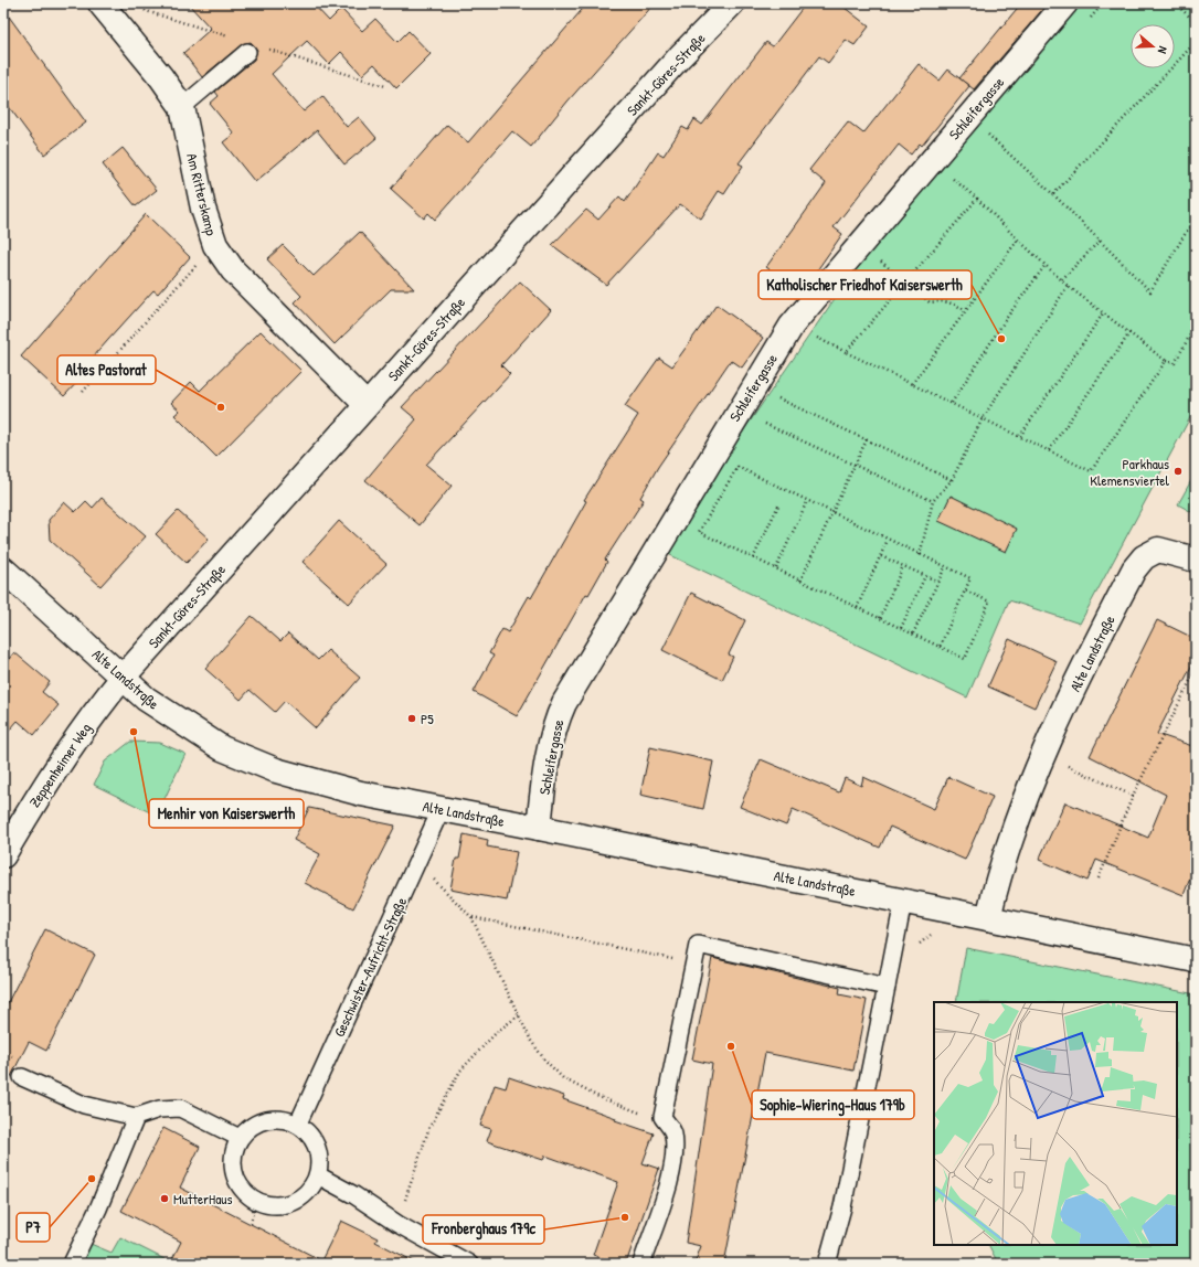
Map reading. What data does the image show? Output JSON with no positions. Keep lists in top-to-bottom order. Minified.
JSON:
{"streets":{"street":["Sankt-Göres-Straße","Schleifergasse","Am Ritterskamp","Alte Landstraße","Zeppenheimer Weg"],"lane":["Geschwister-Aufricht-Straße"]},"crossings":[["Sankt-Göres-Straße","Am Ritterskamp"],["Sankt-Göres-Straße","Alte Landstraße"],["Sankt-Göres-Straße","Zeppenheimer Weg"],["Schleifergasse","Alte Landstraße"],["Alte Landstraße","Zeppenheimer Weg"],["Alte Landstraße","Geschwister-Aufricht-Straße"]],"places":["Katholischer Friedhof Kaiserswerth","Altes Pastorat","Parkhaus Klemensviertel","P5","Menhir von Kaiserswerth","Sophie-Wiering-Haus 179b","P7","MutterHaus","Fronberghaus 179c"],"north":"right"}
